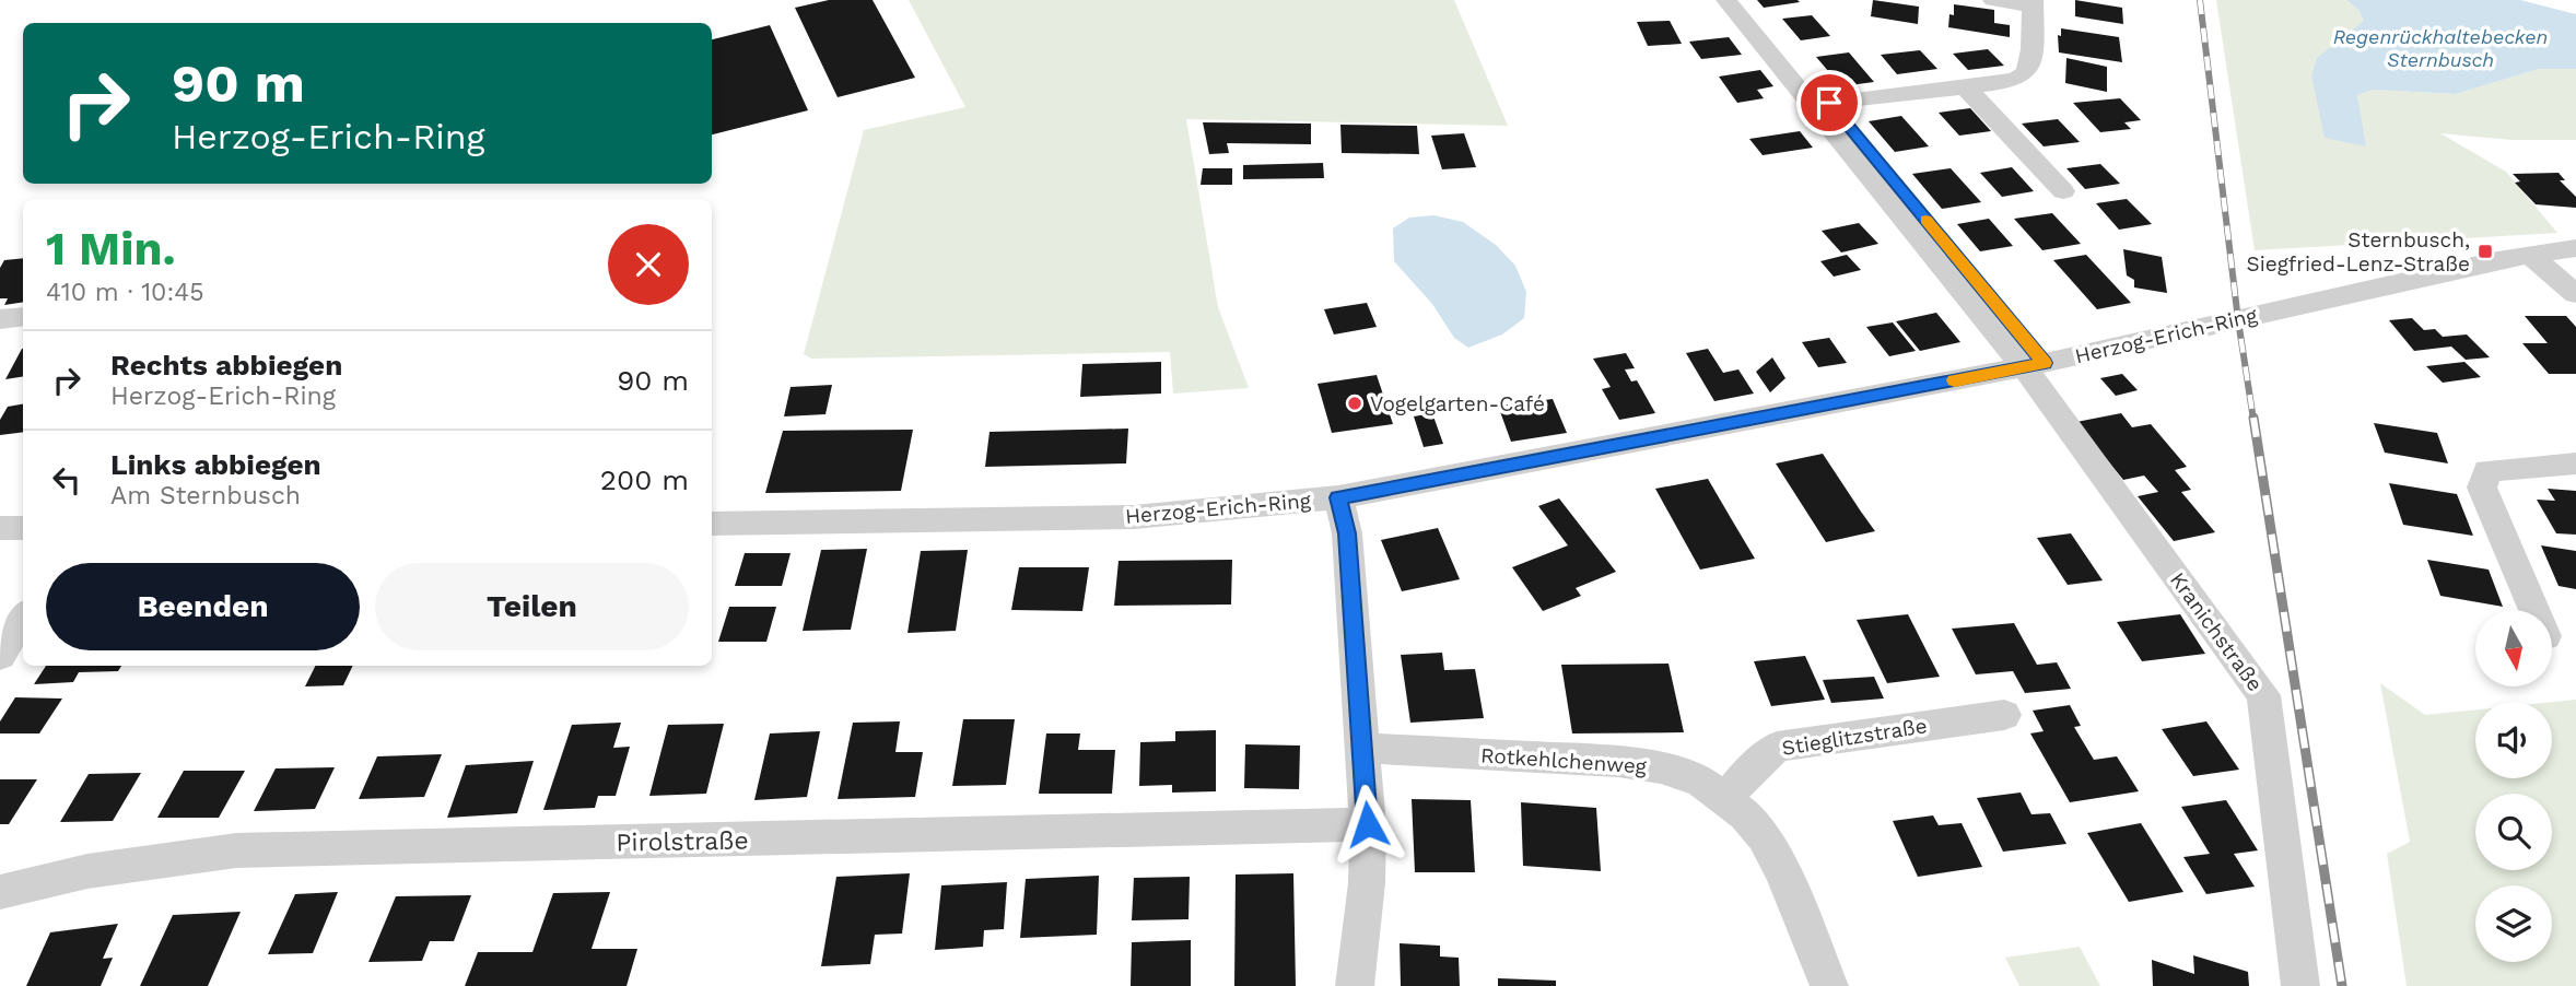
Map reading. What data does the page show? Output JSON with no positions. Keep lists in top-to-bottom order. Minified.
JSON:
{"streets":{"street":["Herzog-Erich-Ring","Kranichstraße","Stieglitzstraße","Rotkehlchenweg","Pirolstraße"]},"crossings":[["Herzog-Erich-Ring","Kranichstraße"],["Stieglitzstraße","Rotkehlchenweg"]],"water":["Regenrückhaltebecken Sternbusch"],"places":{"transit":["Sternbusch, Siegfried-Lenz-Straße"],"other":["Vogelgarten-Café"]},"north":"bottom","page":{"turn":["90 m","Herzog-Erich-Ring"],"heading":["1 Min.","410 m · 10:45"],"list":[{"name":"Rechts abbiegen","note":"Herzog-Erich-Ring","value":"90 m"},{"name":"Links abbiegen","note":"Am Sternbusch","value":"200 m"}],"buttons":["Beenden","Teilen"]}}
